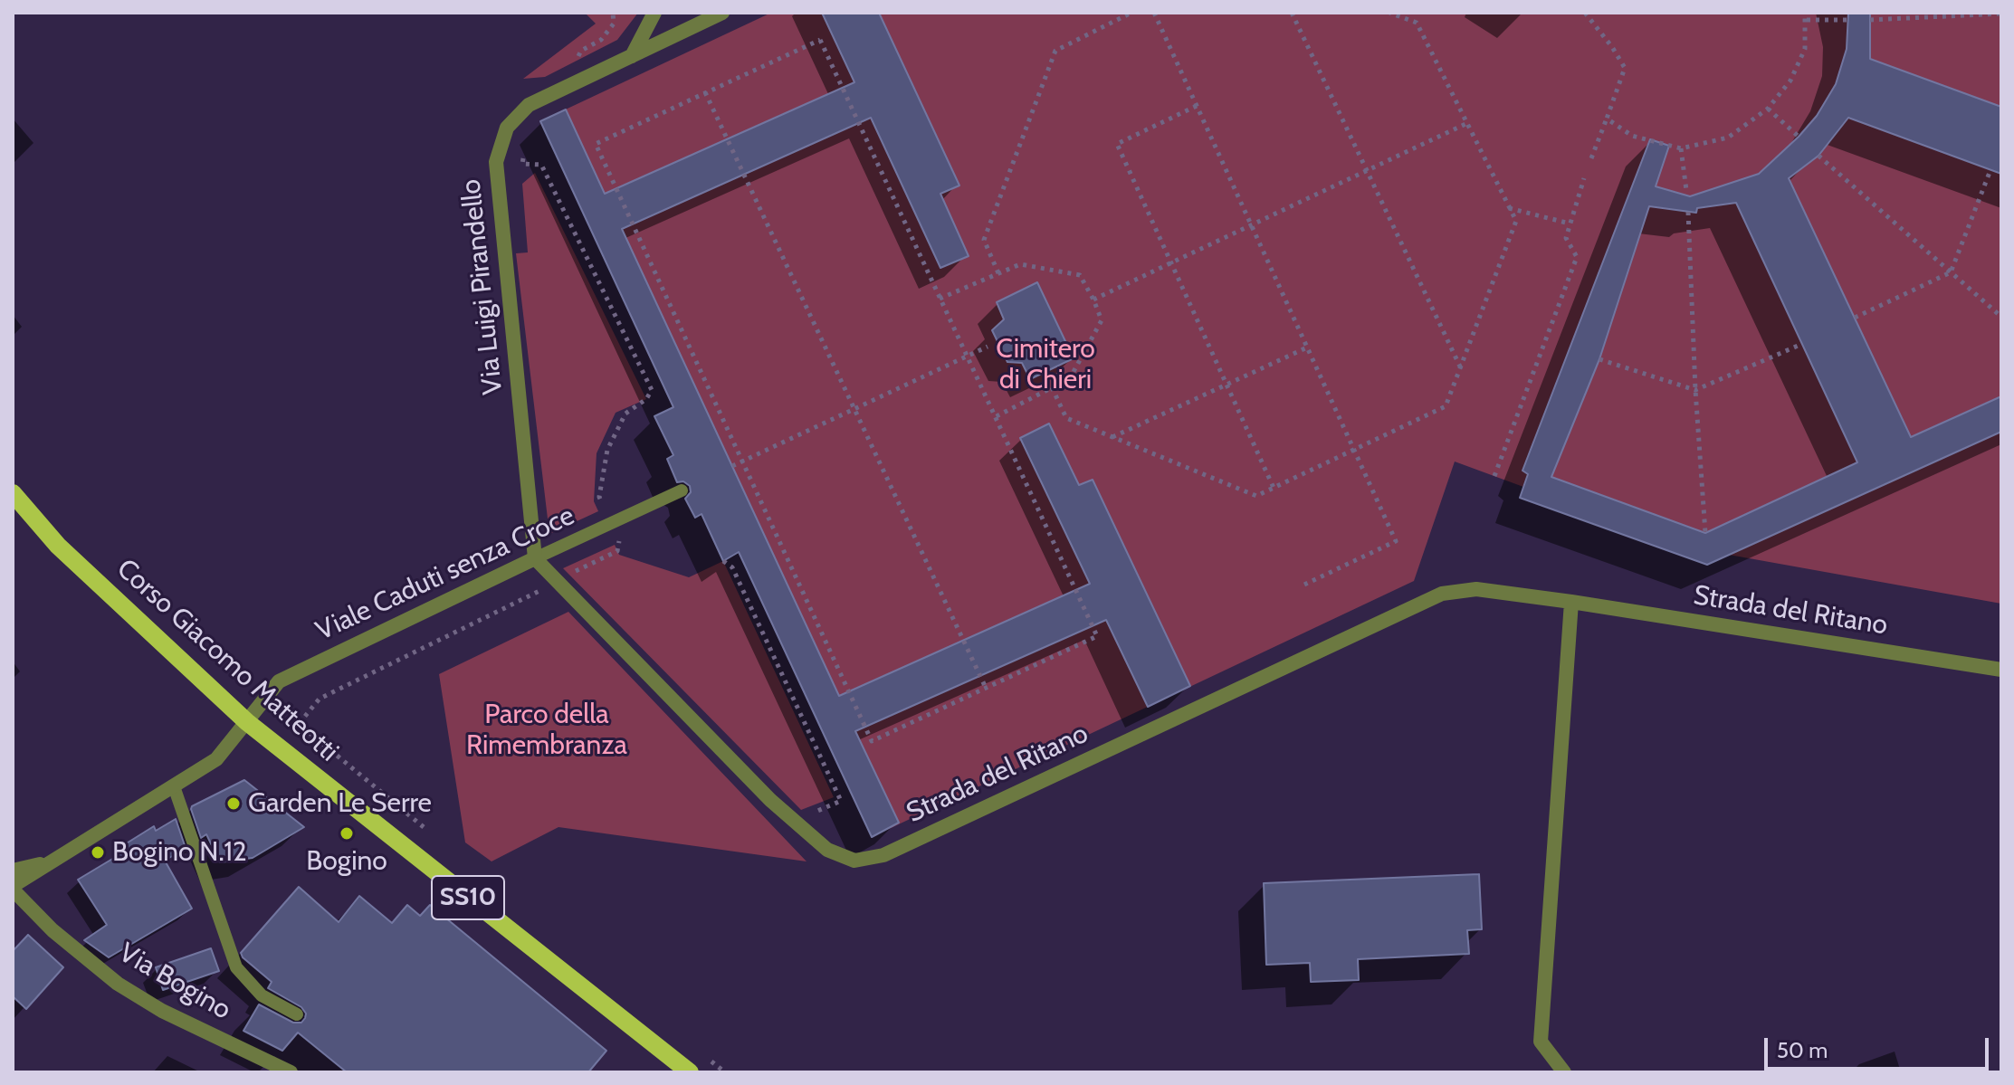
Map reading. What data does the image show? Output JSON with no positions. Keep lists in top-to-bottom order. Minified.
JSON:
{"streets":{"main road":["Corso Giacomo Matteotti","SS10"],"street":["Via Luigi Pirandello","Viale Caduti senza Croce","Strada del Ritano","Via Bogino"]},"crossings":[["Via Luigi Pirandello","Viale Caduti senza Croce"],["Via Luigi Pirandello","Strada del Ritano"],["Viale Caduti senza Croce","Strada del Ritano"],["Viale Caduti senza Croce","Corso Giacomo Matteotti"],["Viale Caduti senza Croce","Via Bogino"],["Corso Giacomo Matteotti","Via Bogino"]],"parks":["Cimitero di Chieri","Parco della Rimembranza"],"places":["Garden Le Serre","Bogino","Bogino N.12"],"scale_bar":"50 m"}
